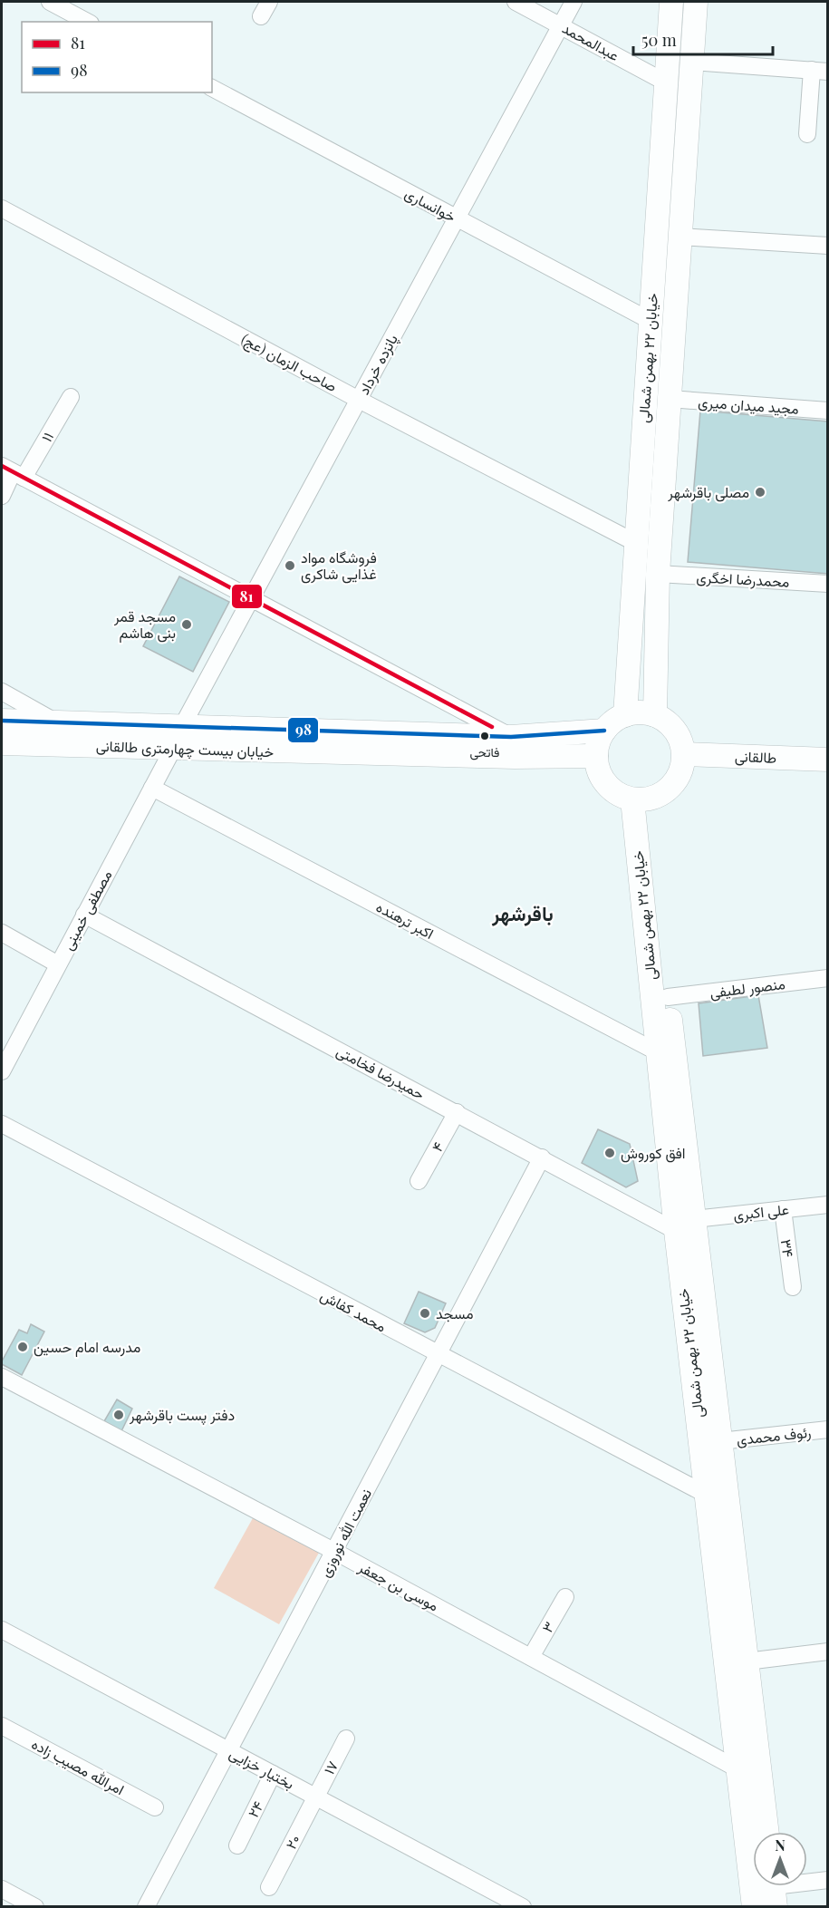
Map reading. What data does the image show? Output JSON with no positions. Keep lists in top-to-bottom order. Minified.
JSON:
{"streets":{"street":["عبدالمحمد","خوانساری","خیابان ۲۲ بهمن شمالی","صاحب الزمان (عج)","پانزده خرداد","مجید میدان میری","۱۱","محمدرضا اخگری","خیابان بیست چهارمتری طالقانی","طالقانی","مصطفی خمینی","اکبر ترهنده","منصور لطیفی","حمیدرضا فخامتی","۴","علی اکبری","۳۴","محمد کفاش","رئوف محمدی","نعمت الله نوروزی","موسی بن جعفر","۳","امرالله مصیب زاده","۱۷","بختیار خزایی","۲۴","۲۰"]},"crossings":[["عبدالمحمد","خیابان ۲۲ بهمن شمالی"],["عبدالمحمد","پانزده خرداد"],["خوانساری","خیابان ۲۲ بهمن شمالی"],["خوانساری","پانزده خرداد"],["خیابان ۲۲ بهمن شمالی","صاحب الزمان (عج)"],["خیابان ۲۲ بهمن شمالی","مجید میدان میری"],["خیابان ۲۲ بهمن شمالی","محمدرضا اخگری"],["خیابان ۲۲ بهمن شمالی","خیابان بیست چهارمتری طالقانی"],["خیابان ۲۲ بهمن شمالی","طالقانی"],["خیابان ۲۲ بهمن شمالی","اکبر ترهنده"],["خیابان ۲۲ بهمن شمالی","منصور لطیفی"],["خیابان ۲۲ بهمن شمالی","حمیدرضا فخامتی"],["خیابان ۲۲ بهمن شمالی","علی اکبری"],["خیابان ۲۲ بهمن شمالی","محمد کفاش"],["خیابان ۲۲ بهمن شمالی","رئوف محمدی"],["خیابان ۲۲ بهمن شمالی","موسی بن جعفر"],["صاحب الزمان (عج)","پانزده خرداد"],["پانزده خرداد","خیابان بیست چهارمتری طالقانی"],["پانزده خرداد","مصطفی خمینی"],["خیابان بیست چهارمتری طالقانی","طالقانی"],["خیابان بیست چهارمتری طالقانی","مصطفی خمینی"],["مصطفی خمینی","اکبر ترهنده"],["مصطفی خمینی","حمیدرضا فخامتی"],["حمیدرضا فخامتی","۴"],["حمیدرضا فخامتی","علی اکبری"],["حمیدرضا فخامتی","نعمت الله نوروزی"],["علی اکبری","۳۴"],["محمد کفاش","نعمت الله نوروزی"],["نعمت الله نوروزی","موسی بن جعفر"],["نعمت الله نوروزی","بختیار خزایی"],["موسی بن جعفر","۳"],["۱۷","بختیار خزایی"],["۱۷","۲۰"],["بختیار خزایی","۲۴"],["بختیار خزایی","۲۰"]],"districts":["باقرشهر"],"places":["مصلی باقرشهر","فروشگاه مواد غذایی شاکری","مسجد قمر بنی هاشم","فاتحی","افق کوروش","مسجد","مدرسه امام حسین","دفتر پست باقرشهر"],"lines":["transit line 81","transit line 98"],"legend":["81","98"],"scale_bar":"50 m","north":"top"}
